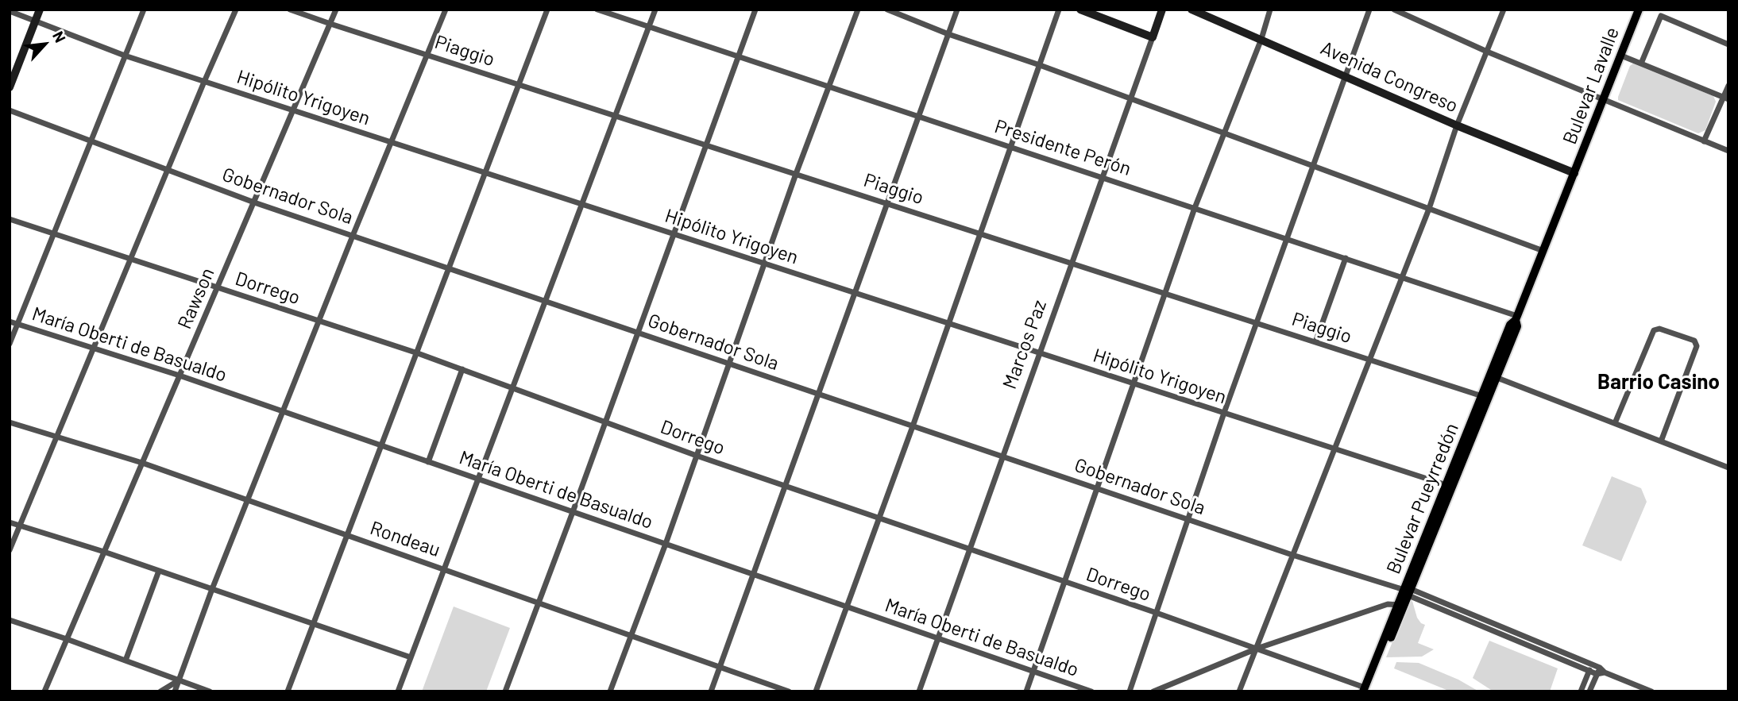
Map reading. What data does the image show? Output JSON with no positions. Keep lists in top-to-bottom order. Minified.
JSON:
{"streets":{"main road":["Bulevar Lavalle","Bulevar Pueyrredón"],"street":["Piaggio","Avenida Congreso","Hipólito Yrigoyen","Presidente Perón","Gobernador Sola","Dorrego","Rawson","María Oberti de Basualdo","Marcos Paz","Rondeau"]},"crossings":[["Piaggio","Rawson"],["Piaggio","Marcos Paz"],["Piaggio","Bulevar Pueyrredón"],["Avenida Congreso","Bulevar Lavalle"],["Avenida Congreso","Bulevar Pueyrredón"],["Bulevar Lavalle","Bulevar Pueyrredón"],["Hipólito Yrigoyen","Rawson"],["Hipólito Yrigoyen","Marcos Paz"],["Hipólito Yrigoyen","Bulevar Pueyrredón"],["Presidente Perón","Marcos Paz"],["Presidente Perón","Bulevar Pueyrredón"],["Gobernador Sola","Rawson"],["Gobernador Sola","Marcos Paz"],["Gobernador Sola","Bulevar Pueyrredón"],["Dorrego","Rawson"],["Dorrego","Marcos Paz"],["Dorrego","Bulevar Pueyrredón"],["Rawson","María Oberti de Basualdo"],["Rawson","Rondeau"],["María Oberti de Basualdo","Marcos Paz"]],"districts":["Barrio Casino"],"north":"top right"}
